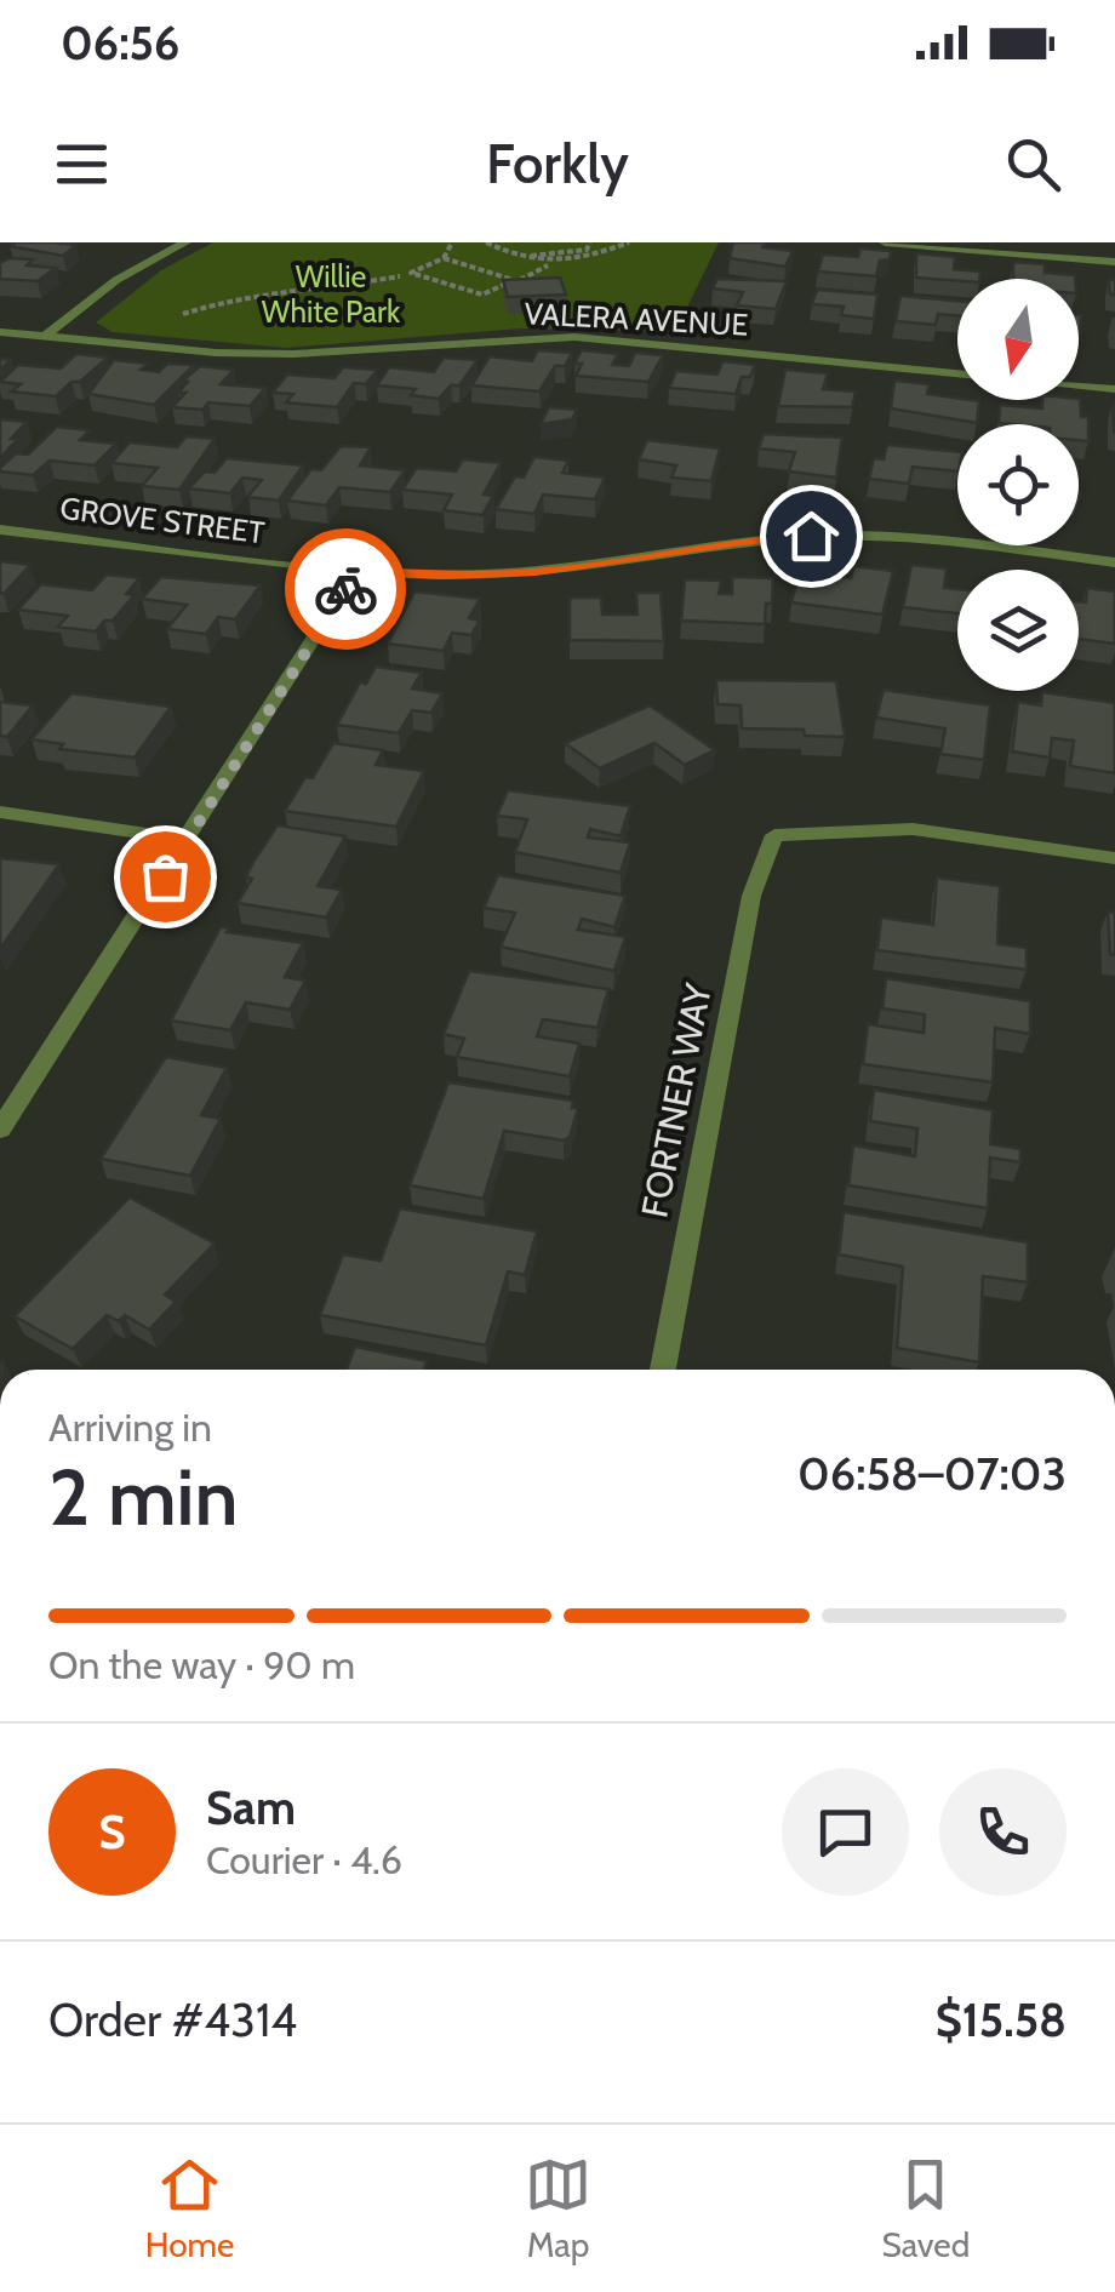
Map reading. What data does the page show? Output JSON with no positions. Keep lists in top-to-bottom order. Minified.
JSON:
{"streets":{"street":["VALERA AVENUE","GROVE STREET","FORTNER WAY"]},"parks":["Willie White Park"],"north":"bottom","page":{"status":"06:56","header":"Forkly","heading":["2 min","Arriving in","06:58–07:03"],"panel":["Sam","Courier · 4.6","Order #4314","$15.58"],"bar":"On the way · 90 m","round":"S","tabs":["Home","Map","Saved"]}}
